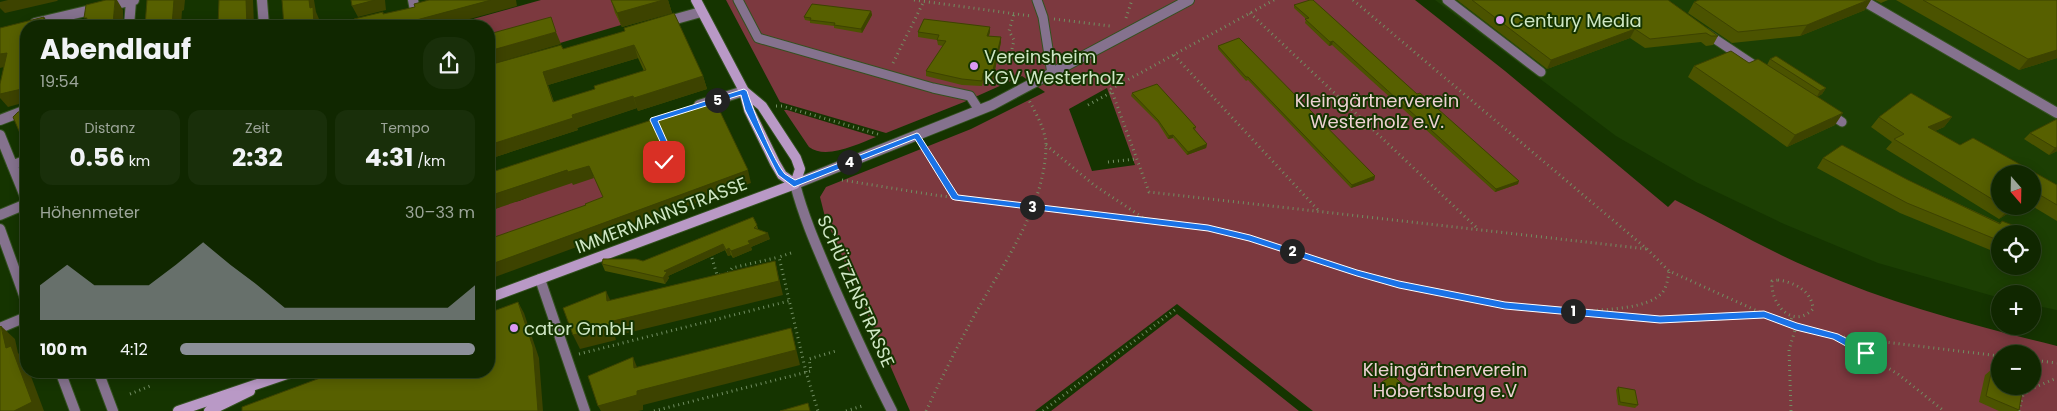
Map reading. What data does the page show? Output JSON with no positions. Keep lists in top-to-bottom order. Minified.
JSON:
{"streets":{"street":["IMMERMANNSTRASSE","SCHÜTZENSTRASSE"]},"crossings":[["IMMERMANNSTRASSE","SCHÜTZENSTRASSE"]],"parks":["Kleingärtnerverein Westerholz e.V.","Kleingärtnerverein Hobertsburg e.V"],"places":["Century Media","Vereinsheim KGV Westerholz","cator GmbH"],"north":"bottom","page":{"heading":["Abendlauf","19:54"],"pins":["5","4","3","2","1"],"stats":[["Distanz","0.56 km"],["Zeit","2:32"],["Tempo","4:31 /km"]],"map_buttons":["+","−"],"chart":["Höhenmeter","30–33 m"],"list":[{"name":"100 m","note":"4:12"}]}}
